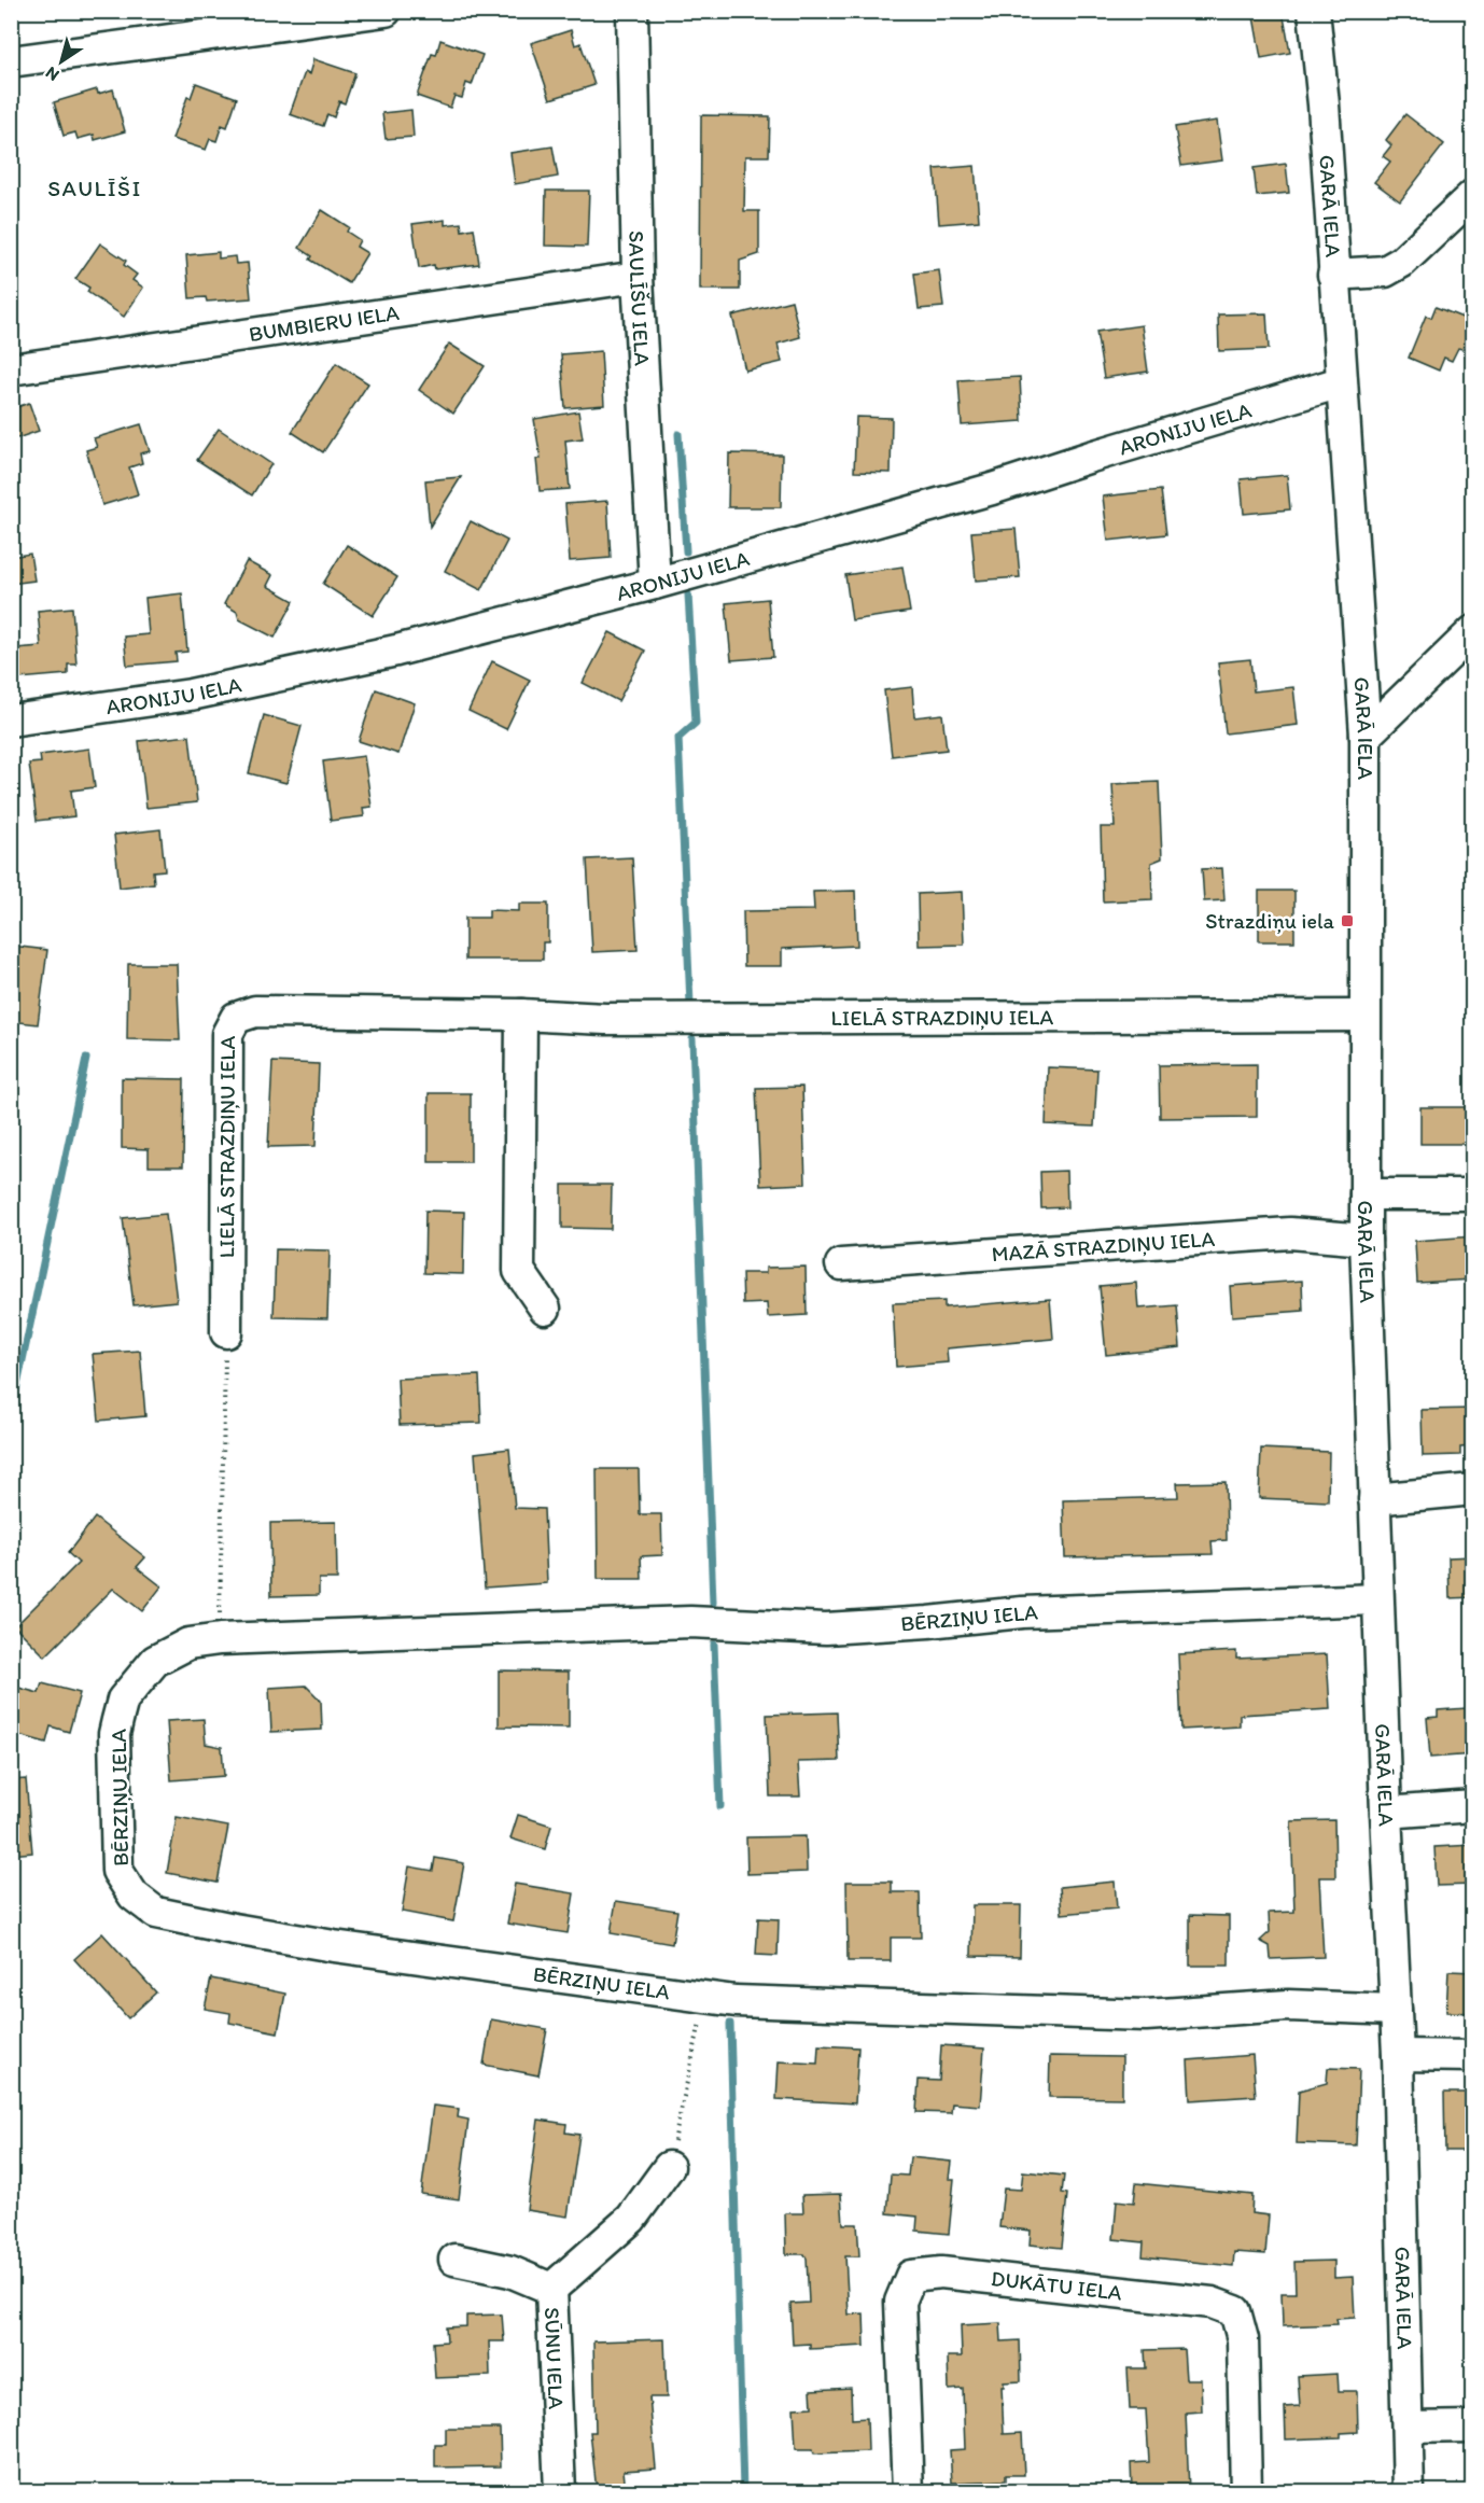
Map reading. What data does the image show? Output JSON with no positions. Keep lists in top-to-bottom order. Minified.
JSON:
{"streets":{"street":["GARĀ IELA","SAULĪŠU IELA","BUMBIERU IELA","ARONIJU IELA","LIELĀ STRAZDIŅU IELA","MAZĀ STRAZDIŅU IELA","BĒRZIŅU IELA","DUKĀTU IELA","SŪNU IELA"]},"crossings":[["GARĀ IELA","ARONIJU IELA"],["GARĀ IELA","LIELĀ STRAZDIŅU IELA"],["GARĀ IELA","MAZĀ STRAZDIŅU IELA"],["GARĀ IELA","BĒRZIŅU IELA"],["SAULĪŠU IELA","BUMBIERU IELA"],["SAULĪŠU IELA","ARONIJU IELA"]],"districts":["SAULĪŠI"],"places":{"transit":["Strazdiņu iela"]},"north":"bottom left"}
